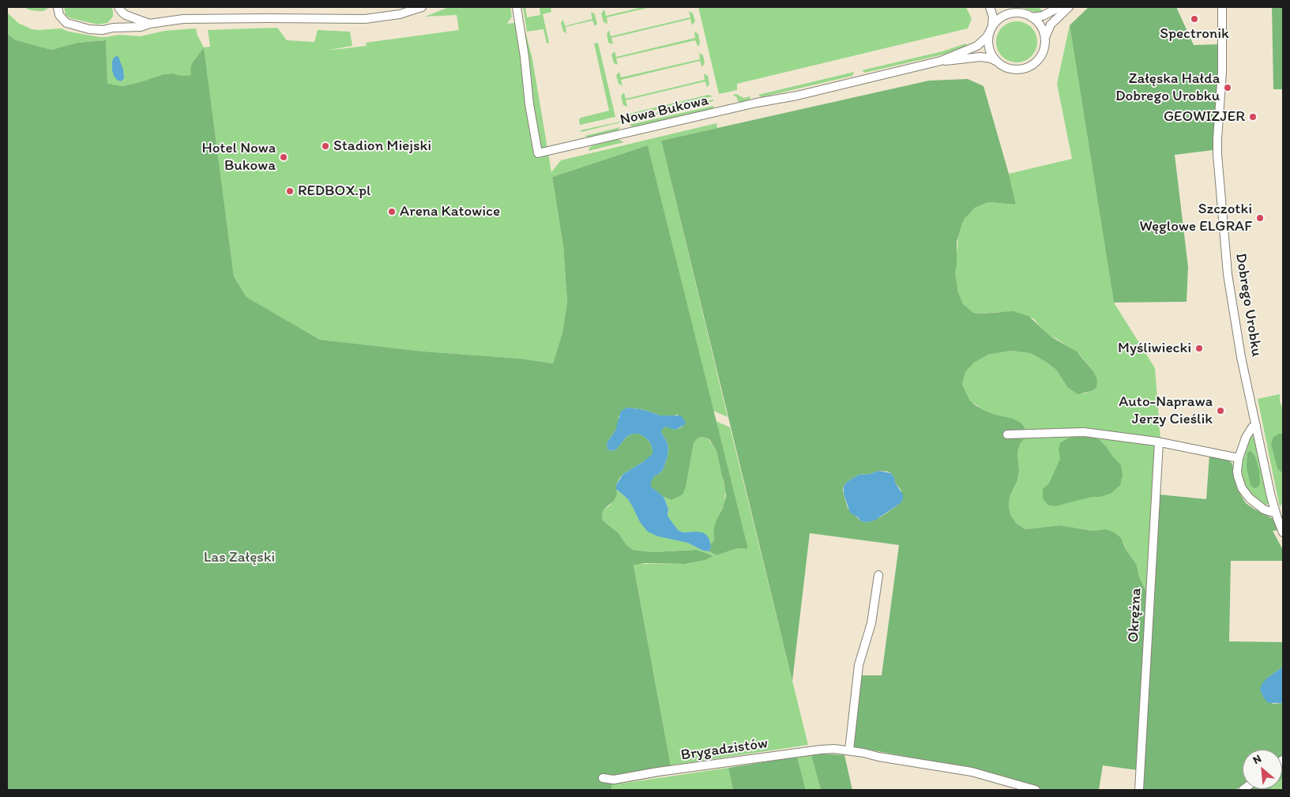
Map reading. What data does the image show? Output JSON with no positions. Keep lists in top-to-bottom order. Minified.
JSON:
{"streets":{"street":["Nowa Bukowa","Dobrego Urobku","Okrężna","Brygadzistów"]},"parks":["Las Załęski"],"places":["Spectronik","Załęska Hałda Dobrego Urobku","GEOWIZJER","Stadion Miejski","Hotel Nowa Bukowa","REDBOX.pl","Arena Katowice","Szczotki Węglowe ELGRAF","Myśliwiecki","Auto-Naprawa Jerzy Cieślik"],"north":"top left"}
